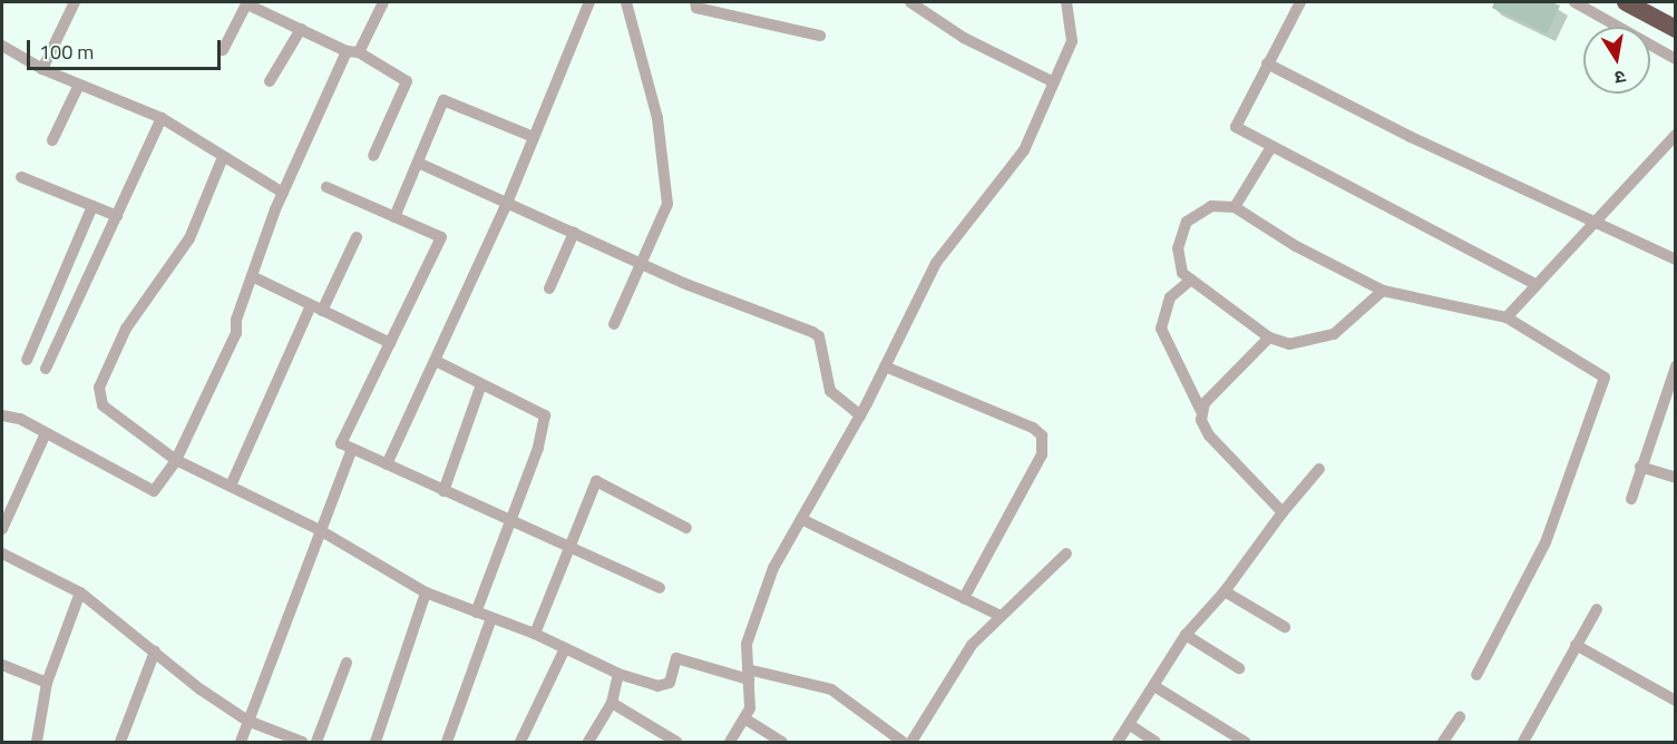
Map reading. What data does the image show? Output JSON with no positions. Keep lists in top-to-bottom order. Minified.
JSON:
{"scale_bar":"100 m","north":"bottom"}
